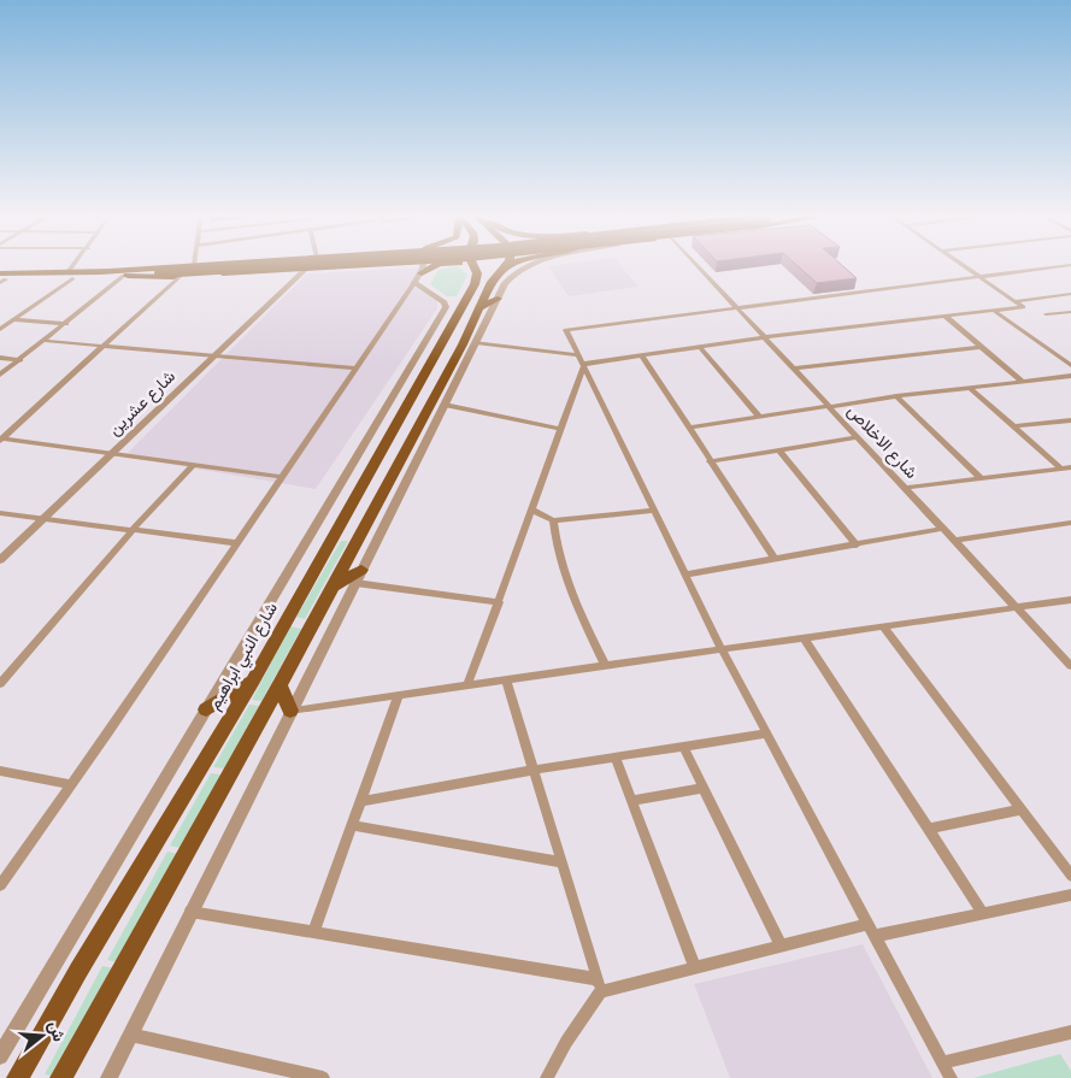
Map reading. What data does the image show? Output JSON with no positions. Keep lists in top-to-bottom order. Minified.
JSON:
{"streets":{"main road":["شارع النبي ابراهيم"],"street":["شارع عشرين","شارع الاخلاص"]},"north":"right"}
